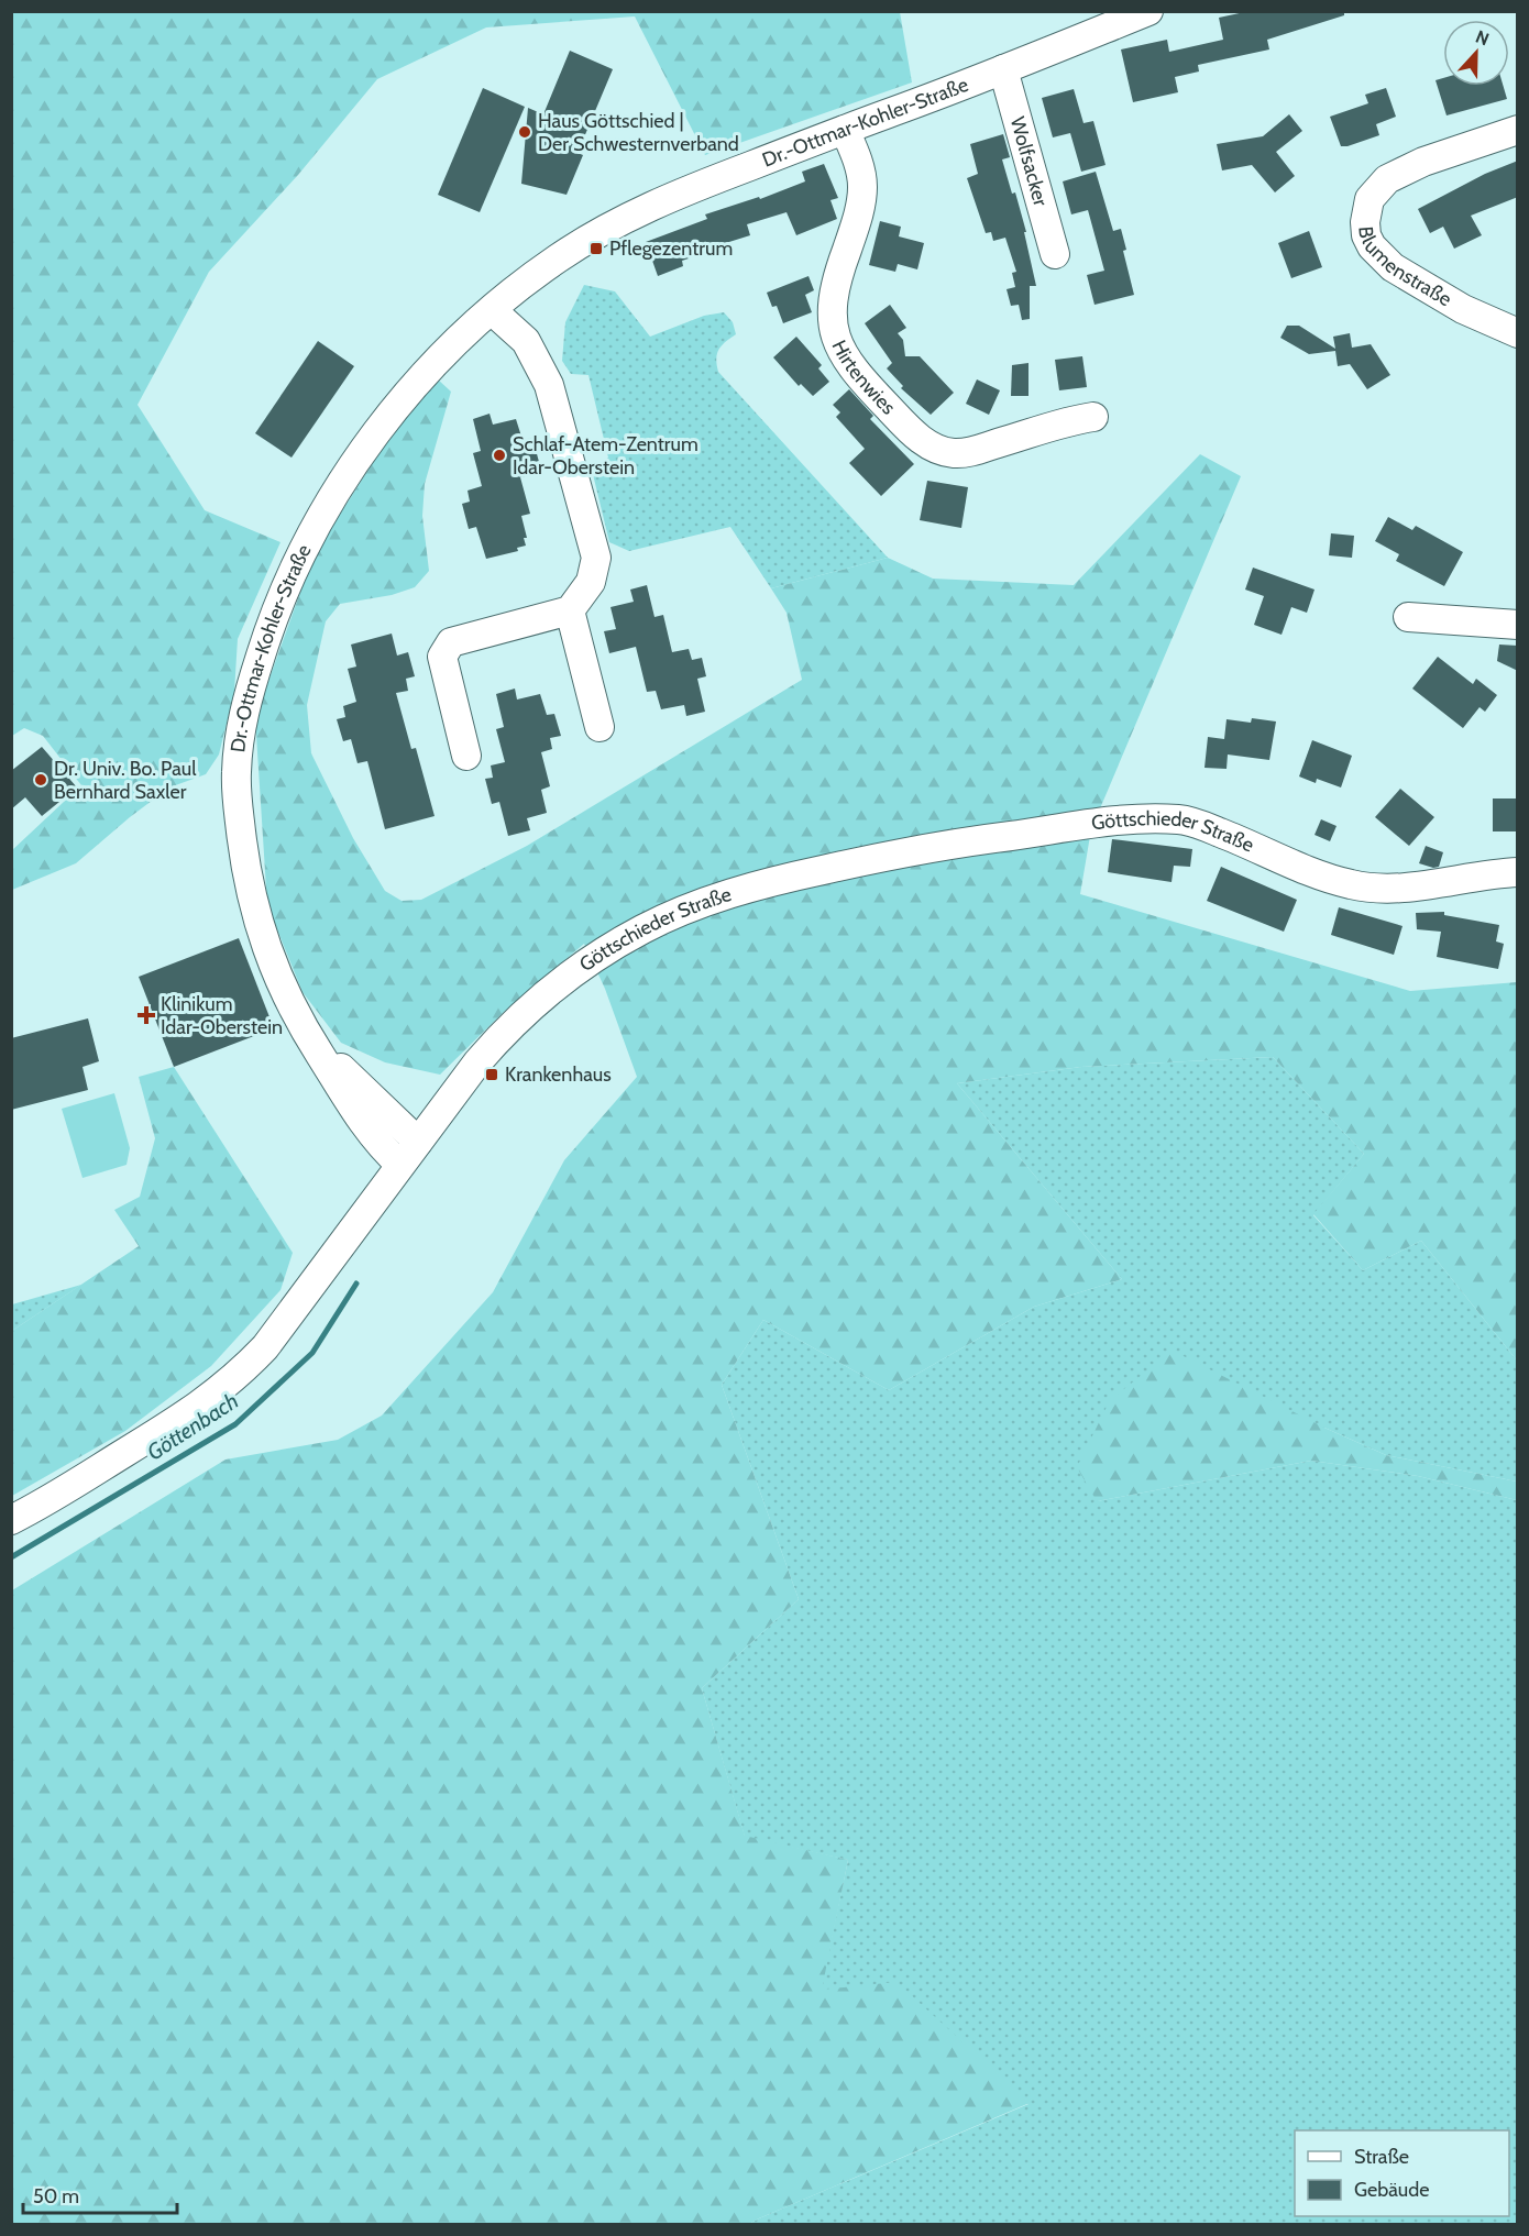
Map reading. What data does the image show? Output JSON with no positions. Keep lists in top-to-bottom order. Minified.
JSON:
{"streets":{"street":["Dr.-Ottmar-Kohler-Straße","Wolfsacker","Blumenstraße","Hirtenwies","Göttschieder Straße"]},"crossings":[["Dr.-Ottmar-Kohler-Straße","Wolfsacker"],["Dr.-Ottmar-Kohler-Straße","Hirtenwies"],["Dr.-Ottmar-Kohler-Straße","Göttschieder Straße"]],"water":["Göttenbach"],"places":{"other":["Haus Göttschied | Der Schwesternverband","Schlaf-Atem-Zentrum Idar-Oberstein","Dr. Univ. Bo. Paul Bernhard Saxler"],"transit":["Pflegezentrum","Krankenhaus"],"health":["Klinikum Idar-Oberstein"]},"legend":["Straße","Gebäude"],"scale_bar":"50 m","north":"top"}
